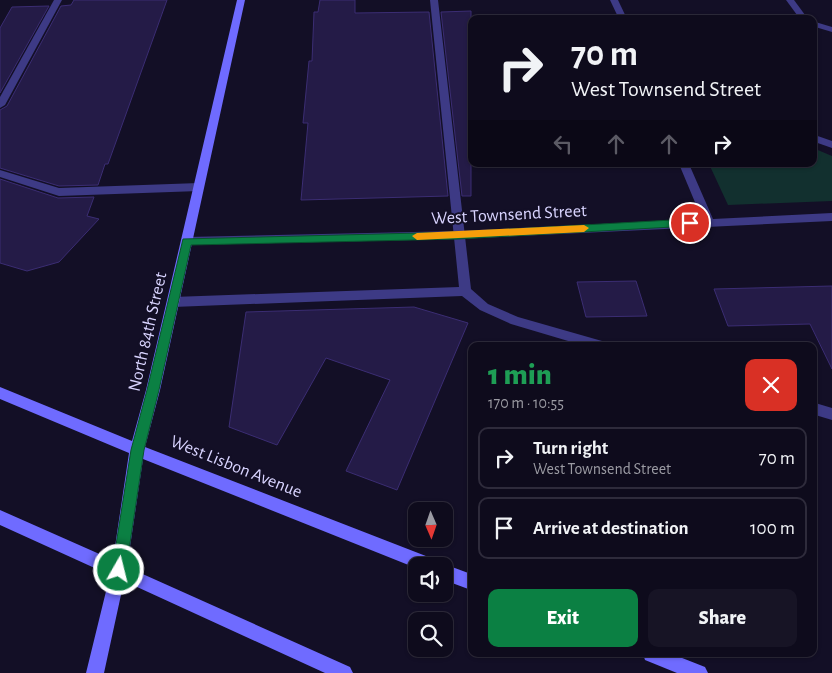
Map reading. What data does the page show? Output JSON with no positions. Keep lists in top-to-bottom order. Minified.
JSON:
{"streets":{"street":["West Townsend Street","North 84th Street","West Lisbon Avenue"]},"crossings":[["West Townsend Street","North 84th Street"],["North 84th Street","West Lisbon Avenue"]],"north":"bottom","page":{"turn":["70 m","West Townsend Street"],"heading":["1 min","170 m · 10:55"],"list":[{"name":"Turn right","note":"West Townsend Street","value":"70 m"},{"name":"Arrive at destination","value":"100 m"}],"buttons":["Exit","Share"]}}
